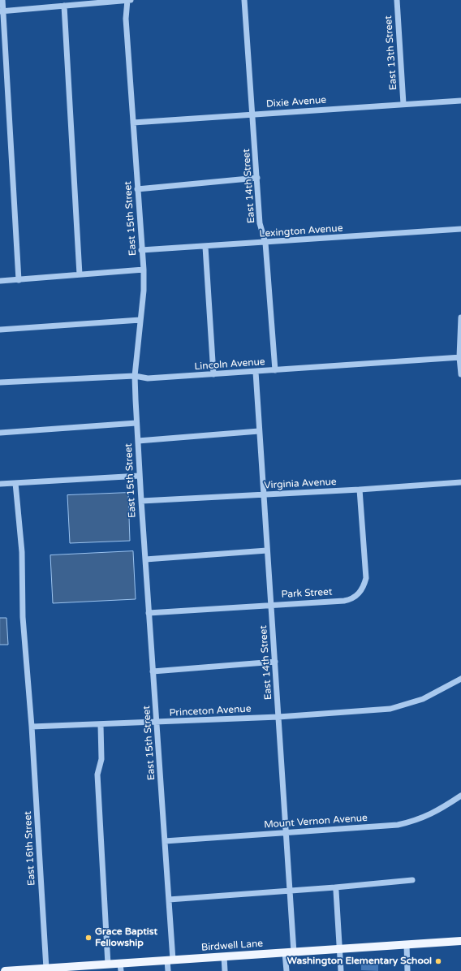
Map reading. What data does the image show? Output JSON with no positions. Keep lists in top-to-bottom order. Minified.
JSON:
{"streets":{"main road":["Birdwell Lane"],"street":["East 13th Street","Dixie Avenue","East 14th Street","East 15th Street","Lexington Avenue","Lincoln Avenue","Virginia Avenue","Park Street","Princeton Avenue","Mount Vernon Avenue","East 16th Street"]},"crossings":[["East 13th Street","Dixie Avenue"],["Dixie Avenue","East 14th Street"],["Dixie Avenue","East 15th Street"],["East 14th Street","Lexington Avenue"],["East 14th Street","Lincoln Avenue"],["East 14th Street","Virginia Avenue"],["East 14th Street","Park Street"],["East 14th Street","Princeton Avenue"],["East 14th Street","Mount Vernon Avenue"],["East 14th Street","Birdwell Lane"],["East 15th Street","Lexington Avenue"],["East 15th Street","Lincoln Avenue"],["East 15th Street","Virginia Avenue"],["East 15th Street","Park Street"],["East 15th Street","Princeton Avenue"],["East 15th Street","Mount Vernon Avenue"],["East 15th Street","Birdwell Lane"],["Virginia Avenue","Park Street"],["Princeton Avenue","East 16th Street"],["East 16th Street","Birdwell Lane"]],"places":["Grace Baptist Fellowship","Washington Elementary School"]}
